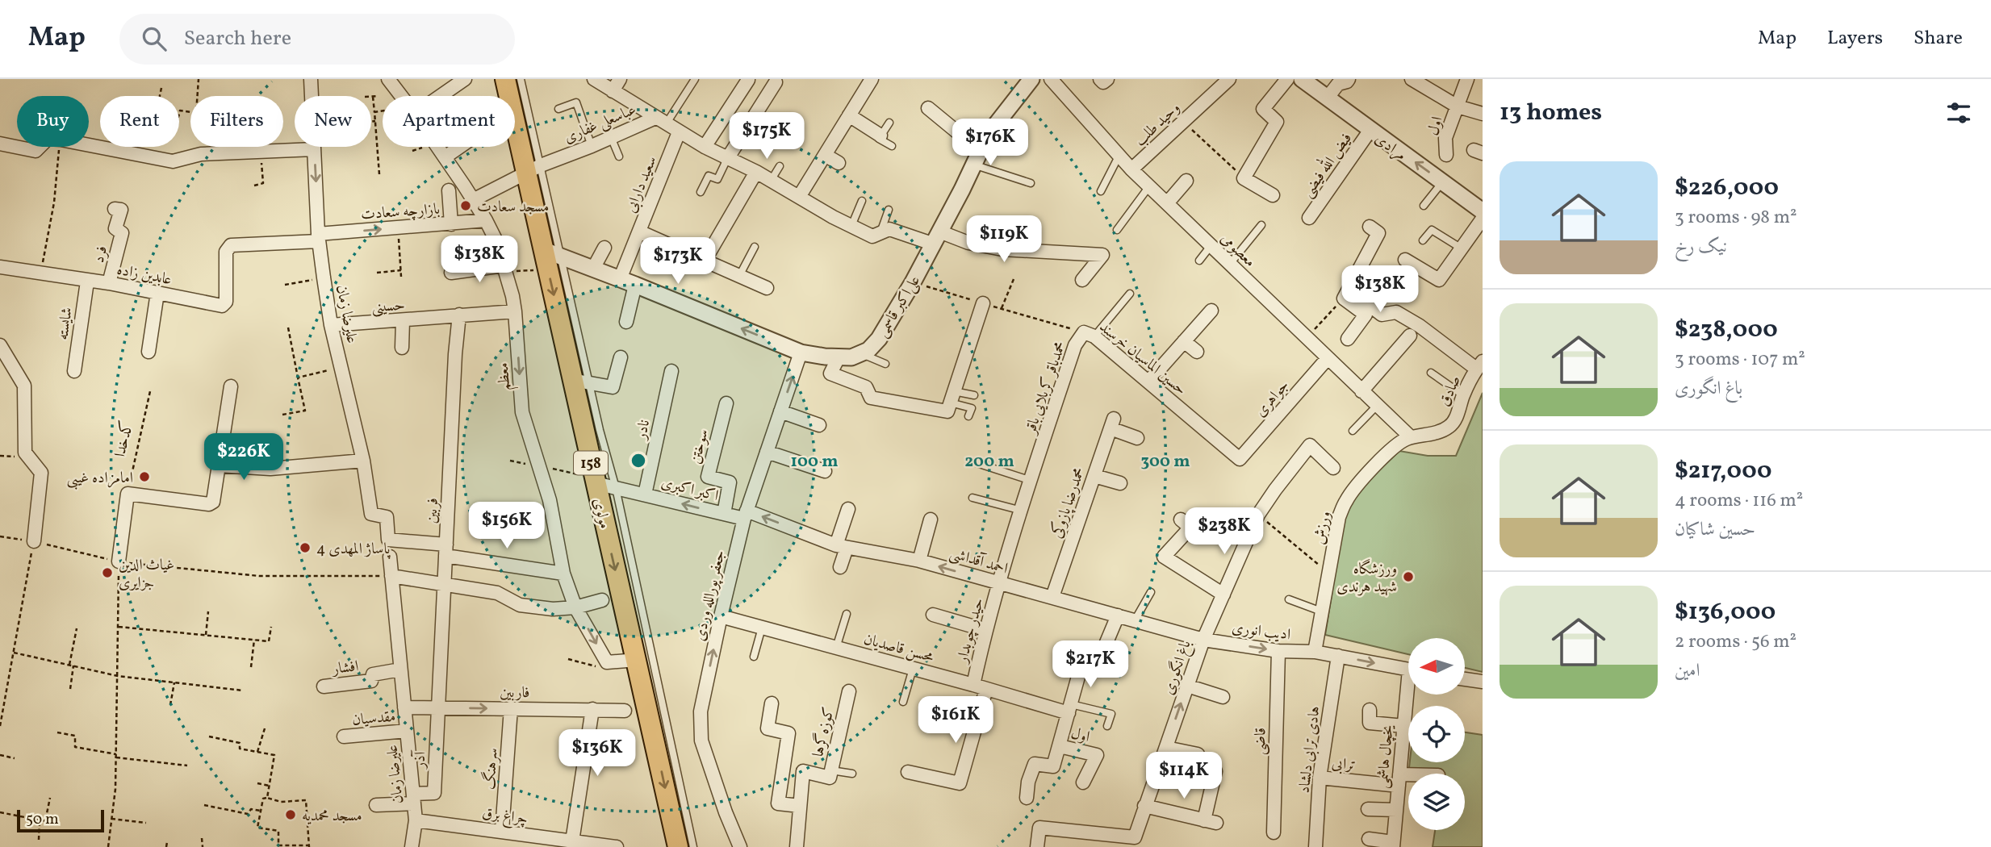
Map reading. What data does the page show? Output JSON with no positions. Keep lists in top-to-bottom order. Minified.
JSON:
{"streets":{"main road":["158","مولوی"],"street":["عباسعلی غفاری","وحید طلب","اول","مرادی","فیض الله فیضی","سعید دارابی","بازارچه سعادت","معصومی","فرد","عابدین زاده","حسینی","علی‌اکبر قاسمی","علیرضا زمان","شایسته","حسین الماسیان خرسند","معظم","محمدباقر کربلایی باقر","صادق","جواهری","نادر","سوختن","اکبر اکبری","محمدرضا پازوکی","فربین","ورزش","احمد آقداشی","جعفر پورالله وردی","حیدر چوبدار","ادیب انوری","محسن قاصدیان","افشار","باغ انگوری","فاربین","مقدسیان","کوزه‌گرها","قاضی","هادی ترابی دلشاد","یخچال هاشمی","آذر","ترابی","سرهنگ","چراغ برق"],"path":["کدخدا"]},"crossings":[["عباسعلی غفاری","مولوی"],["وحید طلب","معصومی"],["مرادی","فیض الله فیضی"],["بازارچه سعادت","عابدین زاده"],["بازارچه سعادت","علیرضا زمان"],["بازارچه سعادت","معظم"],["معصومی","صادق"],["معصومی","جواهری"],["معصومی","ورزش"],["فرد","عابدین زاده"],["عابدین زاده","شایسته"],["حسینی","علیرضا زمان"],["حسینی","معظم"],["حسینی","فربین"],["علی‌اکبر قاسمی","حسین الماسیان خرسند"],["علیرضا زمان","فربین"],["علیرضا زمان","افشار"],["علیرضا زمان","فاربین"],["علیرضا زمان","مقدسیان"],["علیرضا زمان","آذر"],["علیرضا زمان","چراغ برق"],["حسین الماسیان خرسند","محمدباقر کربلایی باقر"],["حسین الماسیان خرسند","جواهری"],["محمدباقر کربلایی باقر","احمد آقداشی"],["محمدباقر کربلایی باقر","حیدر چوبدار"],["صادق","ورزش"],["نادر","اکبر اکبری"],["سوختن","اکبر اکبری"],["اکبر اکبری","مولوی"],["اکبر اکبری","احمد آقداشی"],["اکبر اکبری","جعفر پورالله وردی"],["محمدرضا پازوکی","احمد آقداشی"],["فربین","فاربین"],["فربین","آذر"],["ورزش","ادیب انوری"],["احمد آقداشی","جعفر پورالله وردی"],["احمد آقداشی","حیدر چوبدار"],["احمد آقداشی","ادیب انوری"],["احمد آقداشی","باغ انگوری"],["جعفر پورالله وردی","محسن قاصدیان"],["حیدر چوبدار","محسن قاصدیان"],["ادیب انوری","باغ انگوری"],["ادیب انوری","قاضی"],["ادیب انوری","هادی ترابی دلشاد"],["فاربین","آذر"],["فاربین","سرهنگ"],["هادی ترابی دلشاد","ترابی"],["یخچال هاشمی","ترابی"],["سرهنگ","چراغ برق"]],"one_way":["معظم","اکبر اکبری","مولوی","جعفر پورالله وردی","ادیب انوری"],"places":["مسجد سعادت","امامزاده غیبی","پاساژ المهدی 4","غیاث الدین جزایری","ورزشگاه شهید هرندی","مسجد محمدیه"],"scale_bar":"50 m","north":"left","page":{"header":"Map","search":"Search here","nav":["Map","Layers","Share"],"heading":"13 homes","chip":["Buy","Rent","Filters","New","Apartment"],"price":["$175K","$176K","$119K","$138K","$173K","$138K","$226K","$156K","$238K","$217K","$161K","$136K","$114K"],"list":[{"name":"$226,000","note":"3 rooms · 98 m² · نیک رخ"},{"name":"$238,000","note":"3 rooms · 107 m² · باغ انگوری"},{"name":"$217,000","note":"4 rooms · 116 m² · حسین شاکیان"},{"name":"$136,000","note":"2 rooms · 56 m² · امین"}],"scale":"50 m"},"rings":["100 m","200 m","300 m"]}
